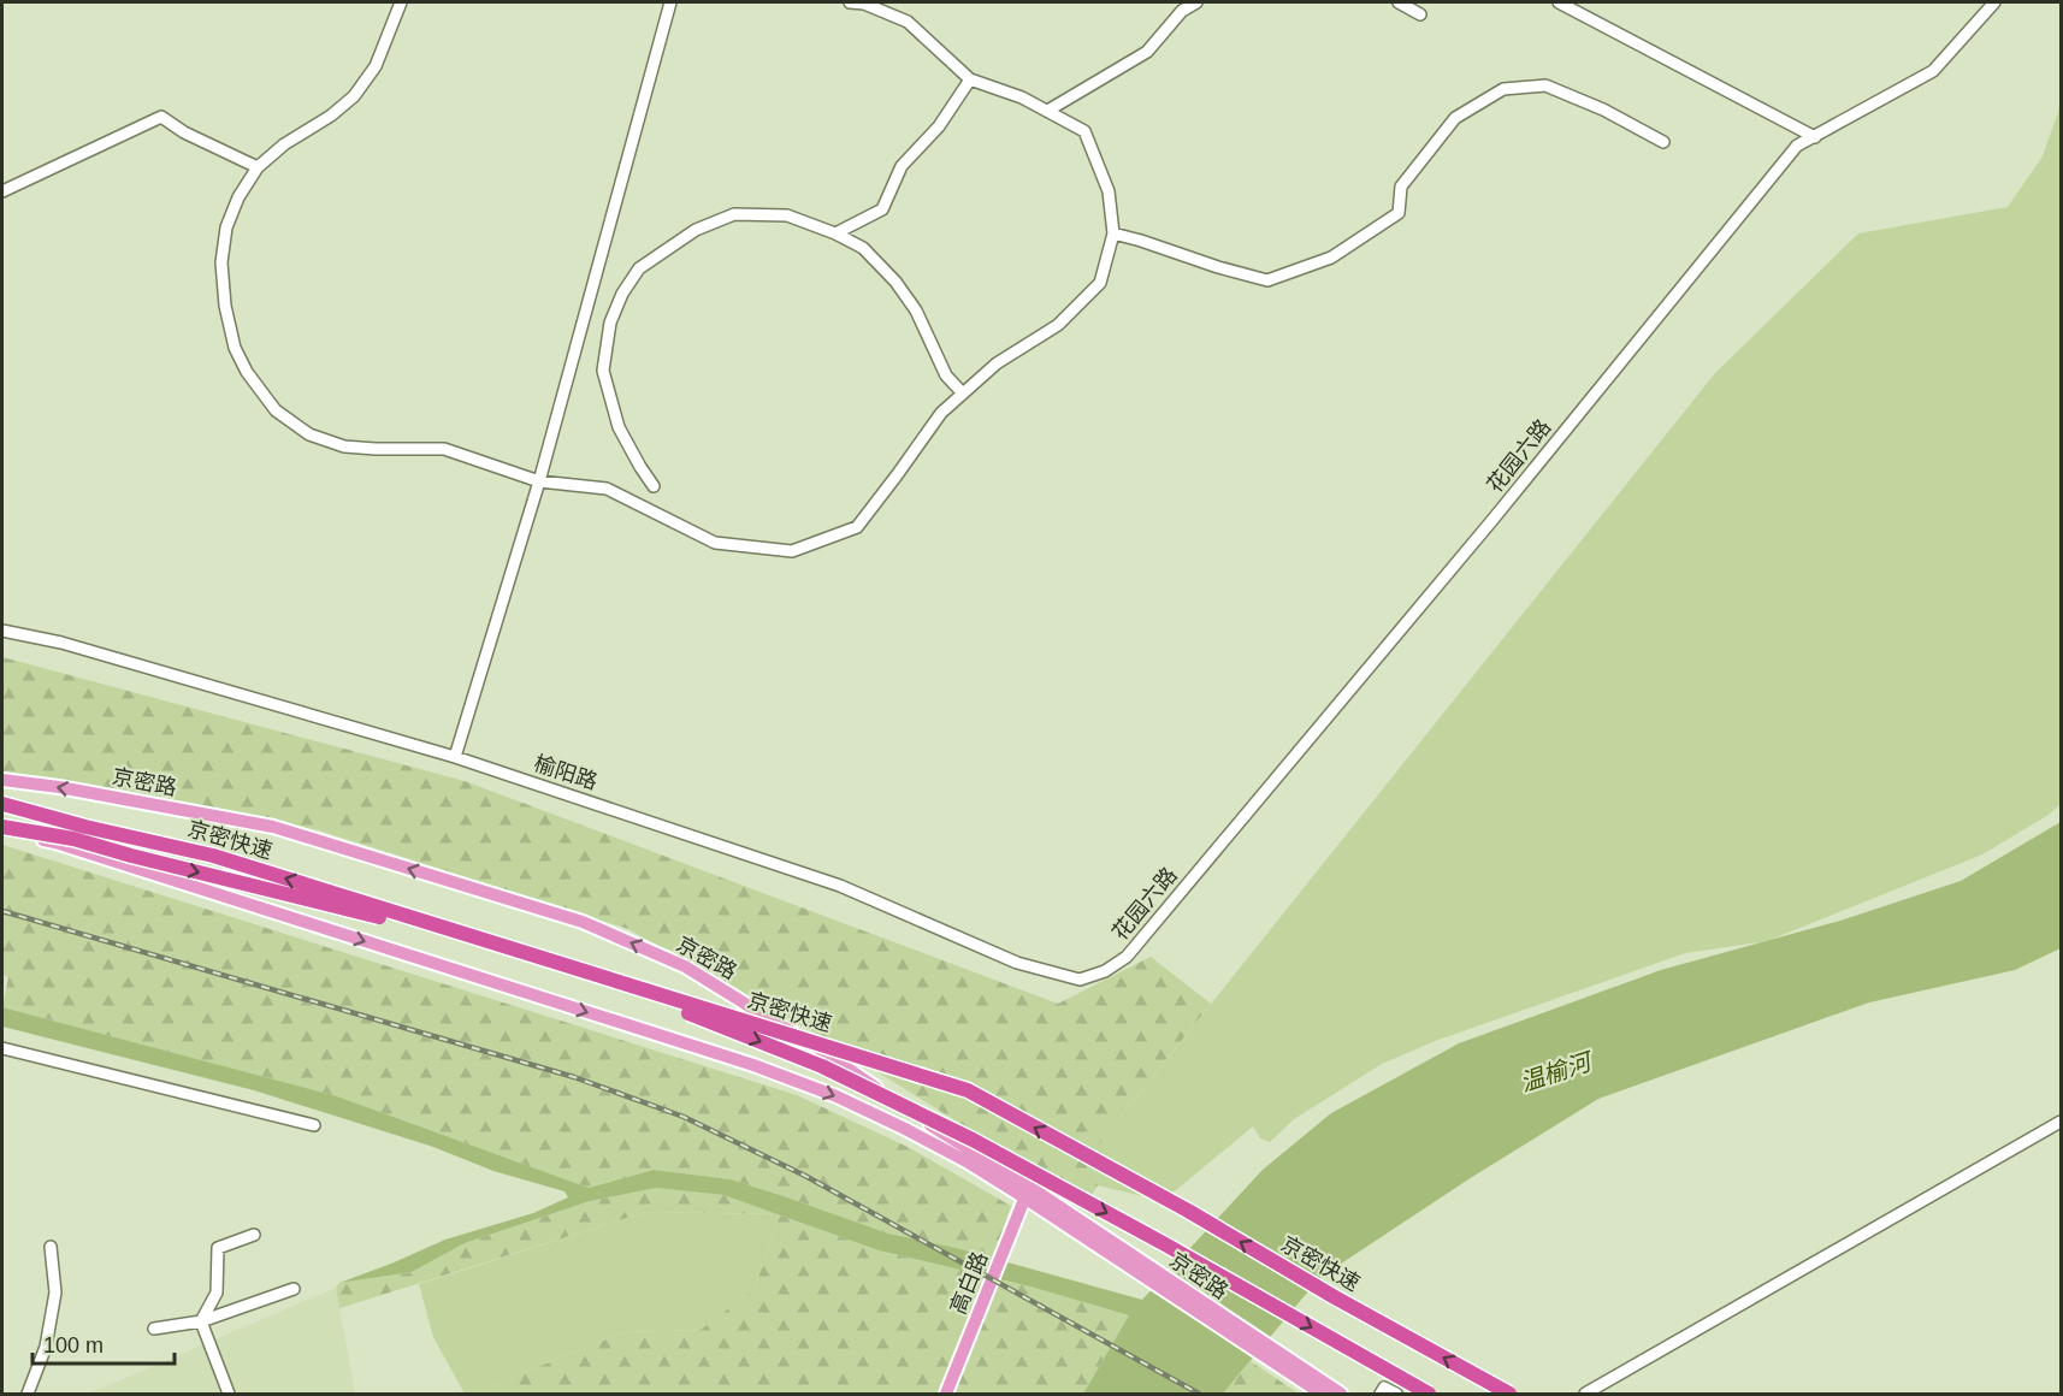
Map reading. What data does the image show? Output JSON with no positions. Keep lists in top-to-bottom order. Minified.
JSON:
{"streets":{"highway":["京密快速"],"main road":["京密路","高白路"],"street":["花园六路","榆阳路"]},"crossings":[["花园六路","榆阳路"],["京密路","高白路"]],"water":["温榆河"],"scale_bar":"100 m"}
